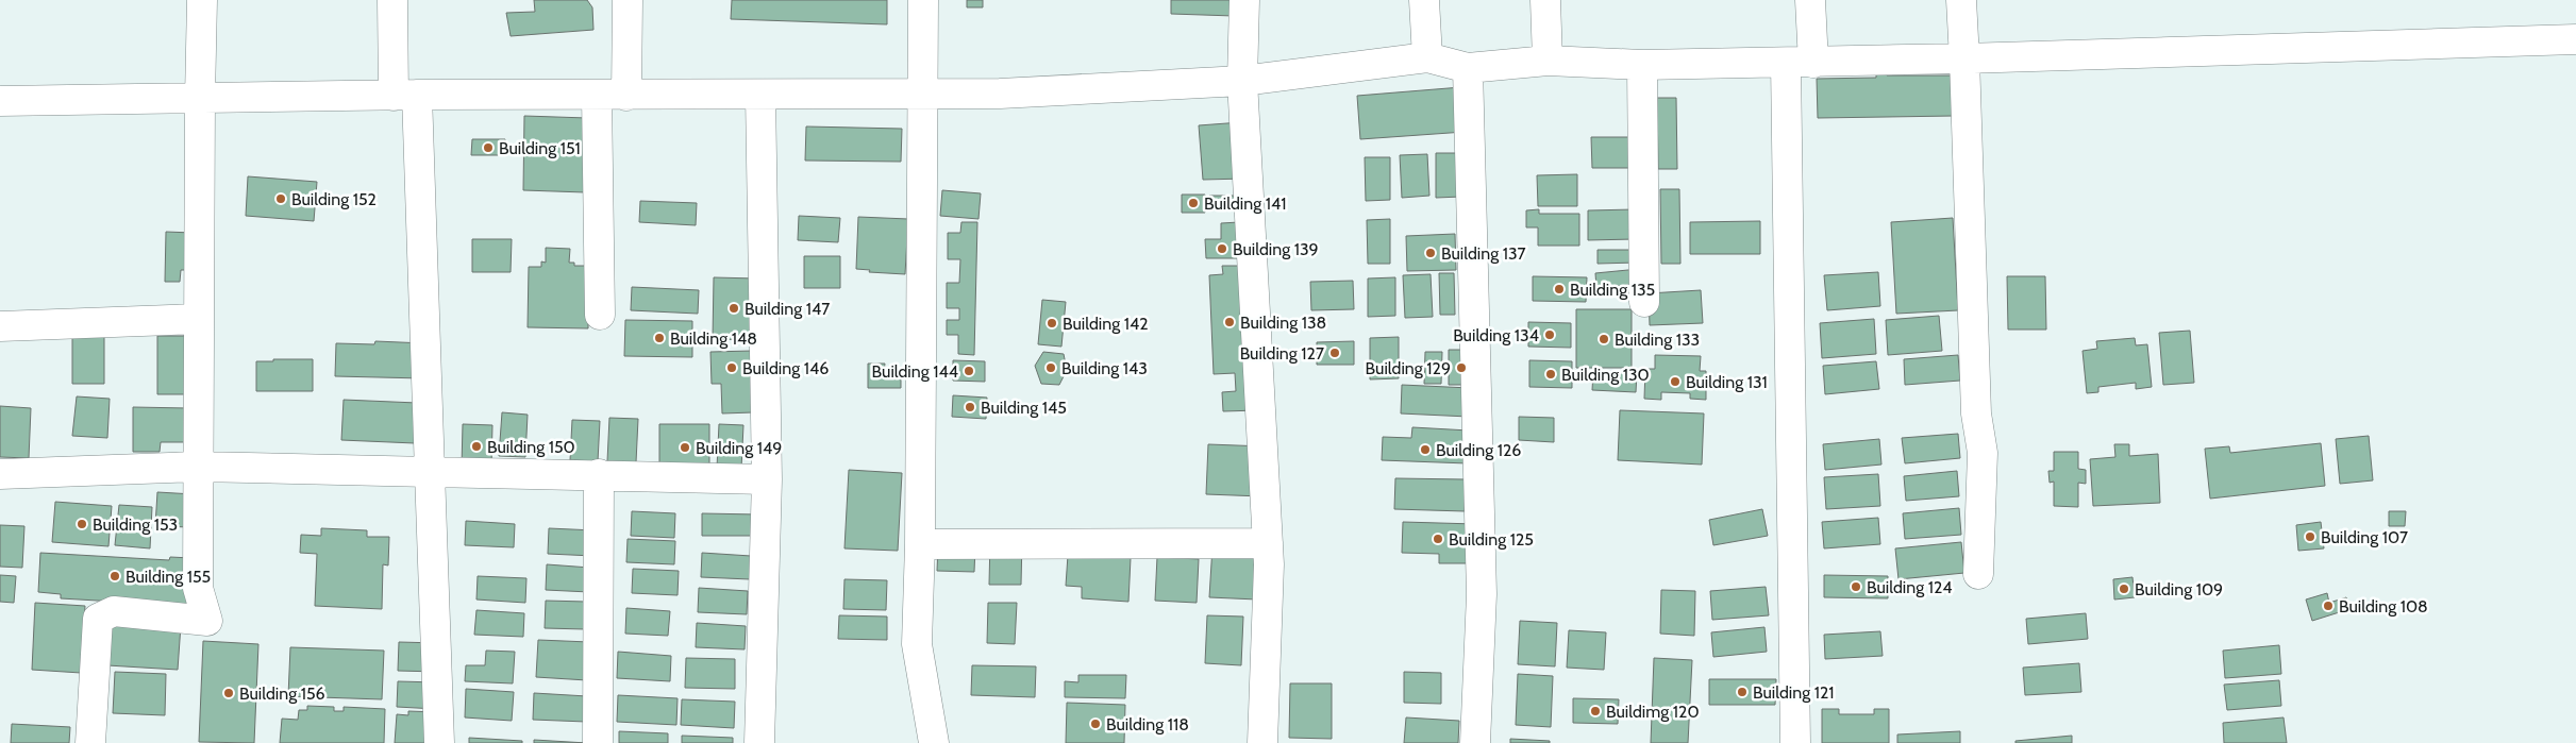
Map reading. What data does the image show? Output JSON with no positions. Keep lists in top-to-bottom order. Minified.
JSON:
{"places":["Building 151","Building 152","Building 141","Building 139","Building 137","Building 135","Building 147","Building 138","Building 142","Building 134","Building 148","Building 133","Building 127","Building 146","Building 143","Building 129","Building 144","Building 130","Building 131","Building 145","Building 150","Building 149","Building 126","Building 153","Building 107","Building 125","Building 155","Building 124","Building 109","Building 108","Building 121","Building 156","Buildimg 120","Building 118"]}
